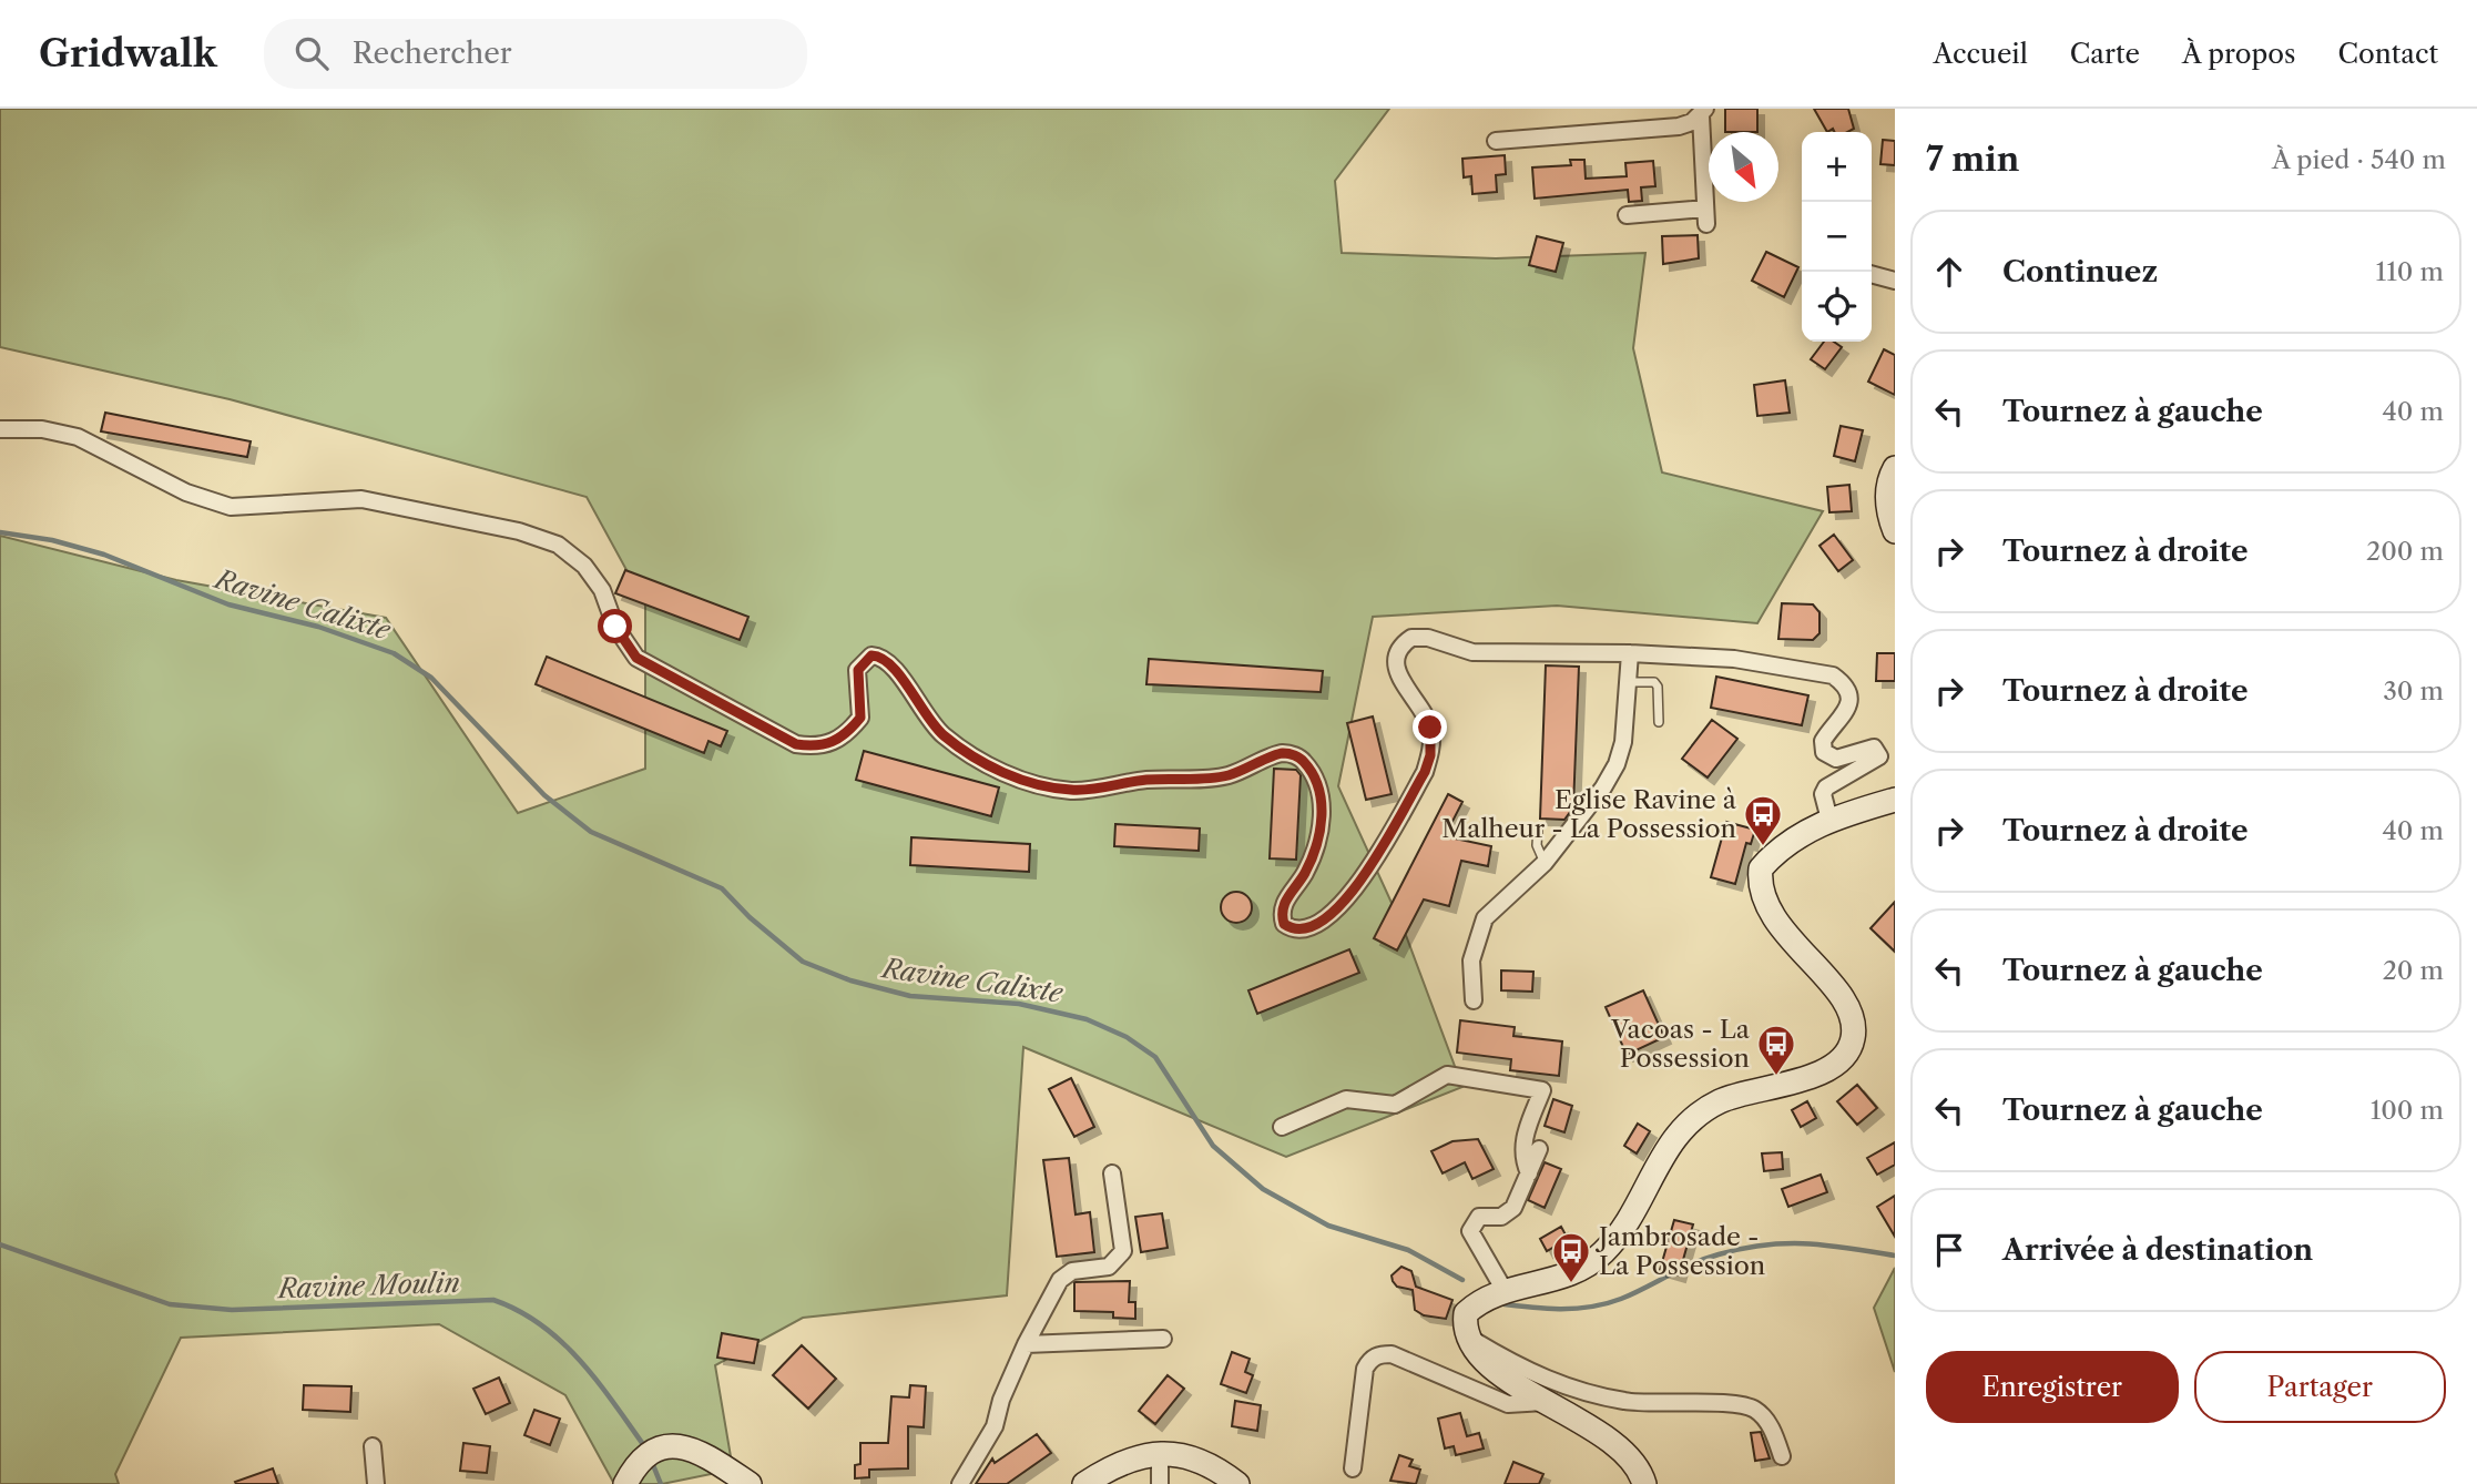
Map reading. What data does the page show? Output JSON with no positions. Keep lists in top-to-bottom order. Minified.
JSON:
{"water":["Ravine Calixte","Ravine Moulin"],"places":{"bus stop":["Eglise Ravine à Malheur - La Possession","Vacoas - La Possession","Jambrosade - La Possession"]},"north":"bottom right","page":{"header":"Gridwalk","search":"Rechercher","nav":["Accueil","Carte","À propos","Contact"],"heading":["7 min","À pied · 540 m"],"map_buttons":["+","−"],"list":[["Continuez","110 m"],["Tournez à gauche","40 m"],["Tournez à droite","200 m"],["Tournez à droite","30 m"],["Tournez à droite","40 m"],["Tournez à gauche","20 m"],["Tournez à gauche","100 m"],"Arrivée à destination"],"buttons":["Enregistrer","Partager"]}}
